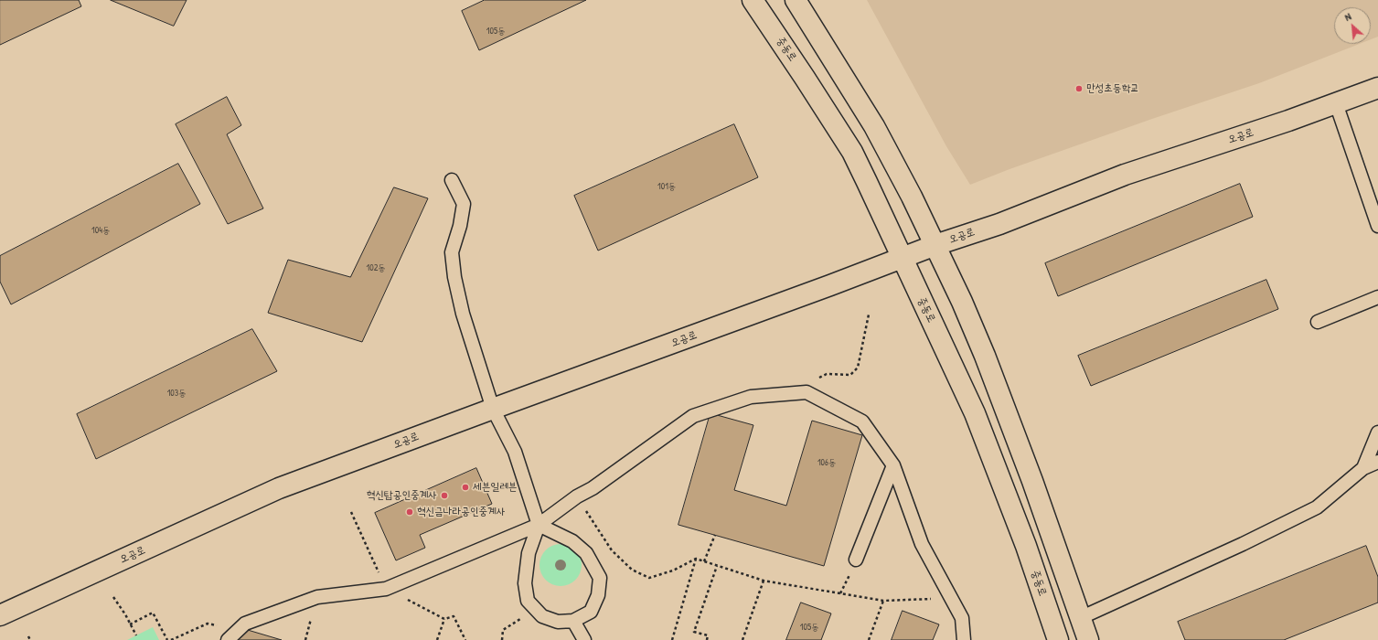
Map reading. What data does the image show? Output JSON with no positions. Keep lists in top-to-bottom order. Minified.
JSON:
{"streets":{"street":["중동로","오공로"]},"crossings":[["중동로","오공로"]],"places":["만성초등학교","세븐일레븐","혁신탑공인중계사","혁신금나라공인중계사"],"house_numbers":["105동","101동","104동","102동","103동","106동","105동"],"north":"top left"}
